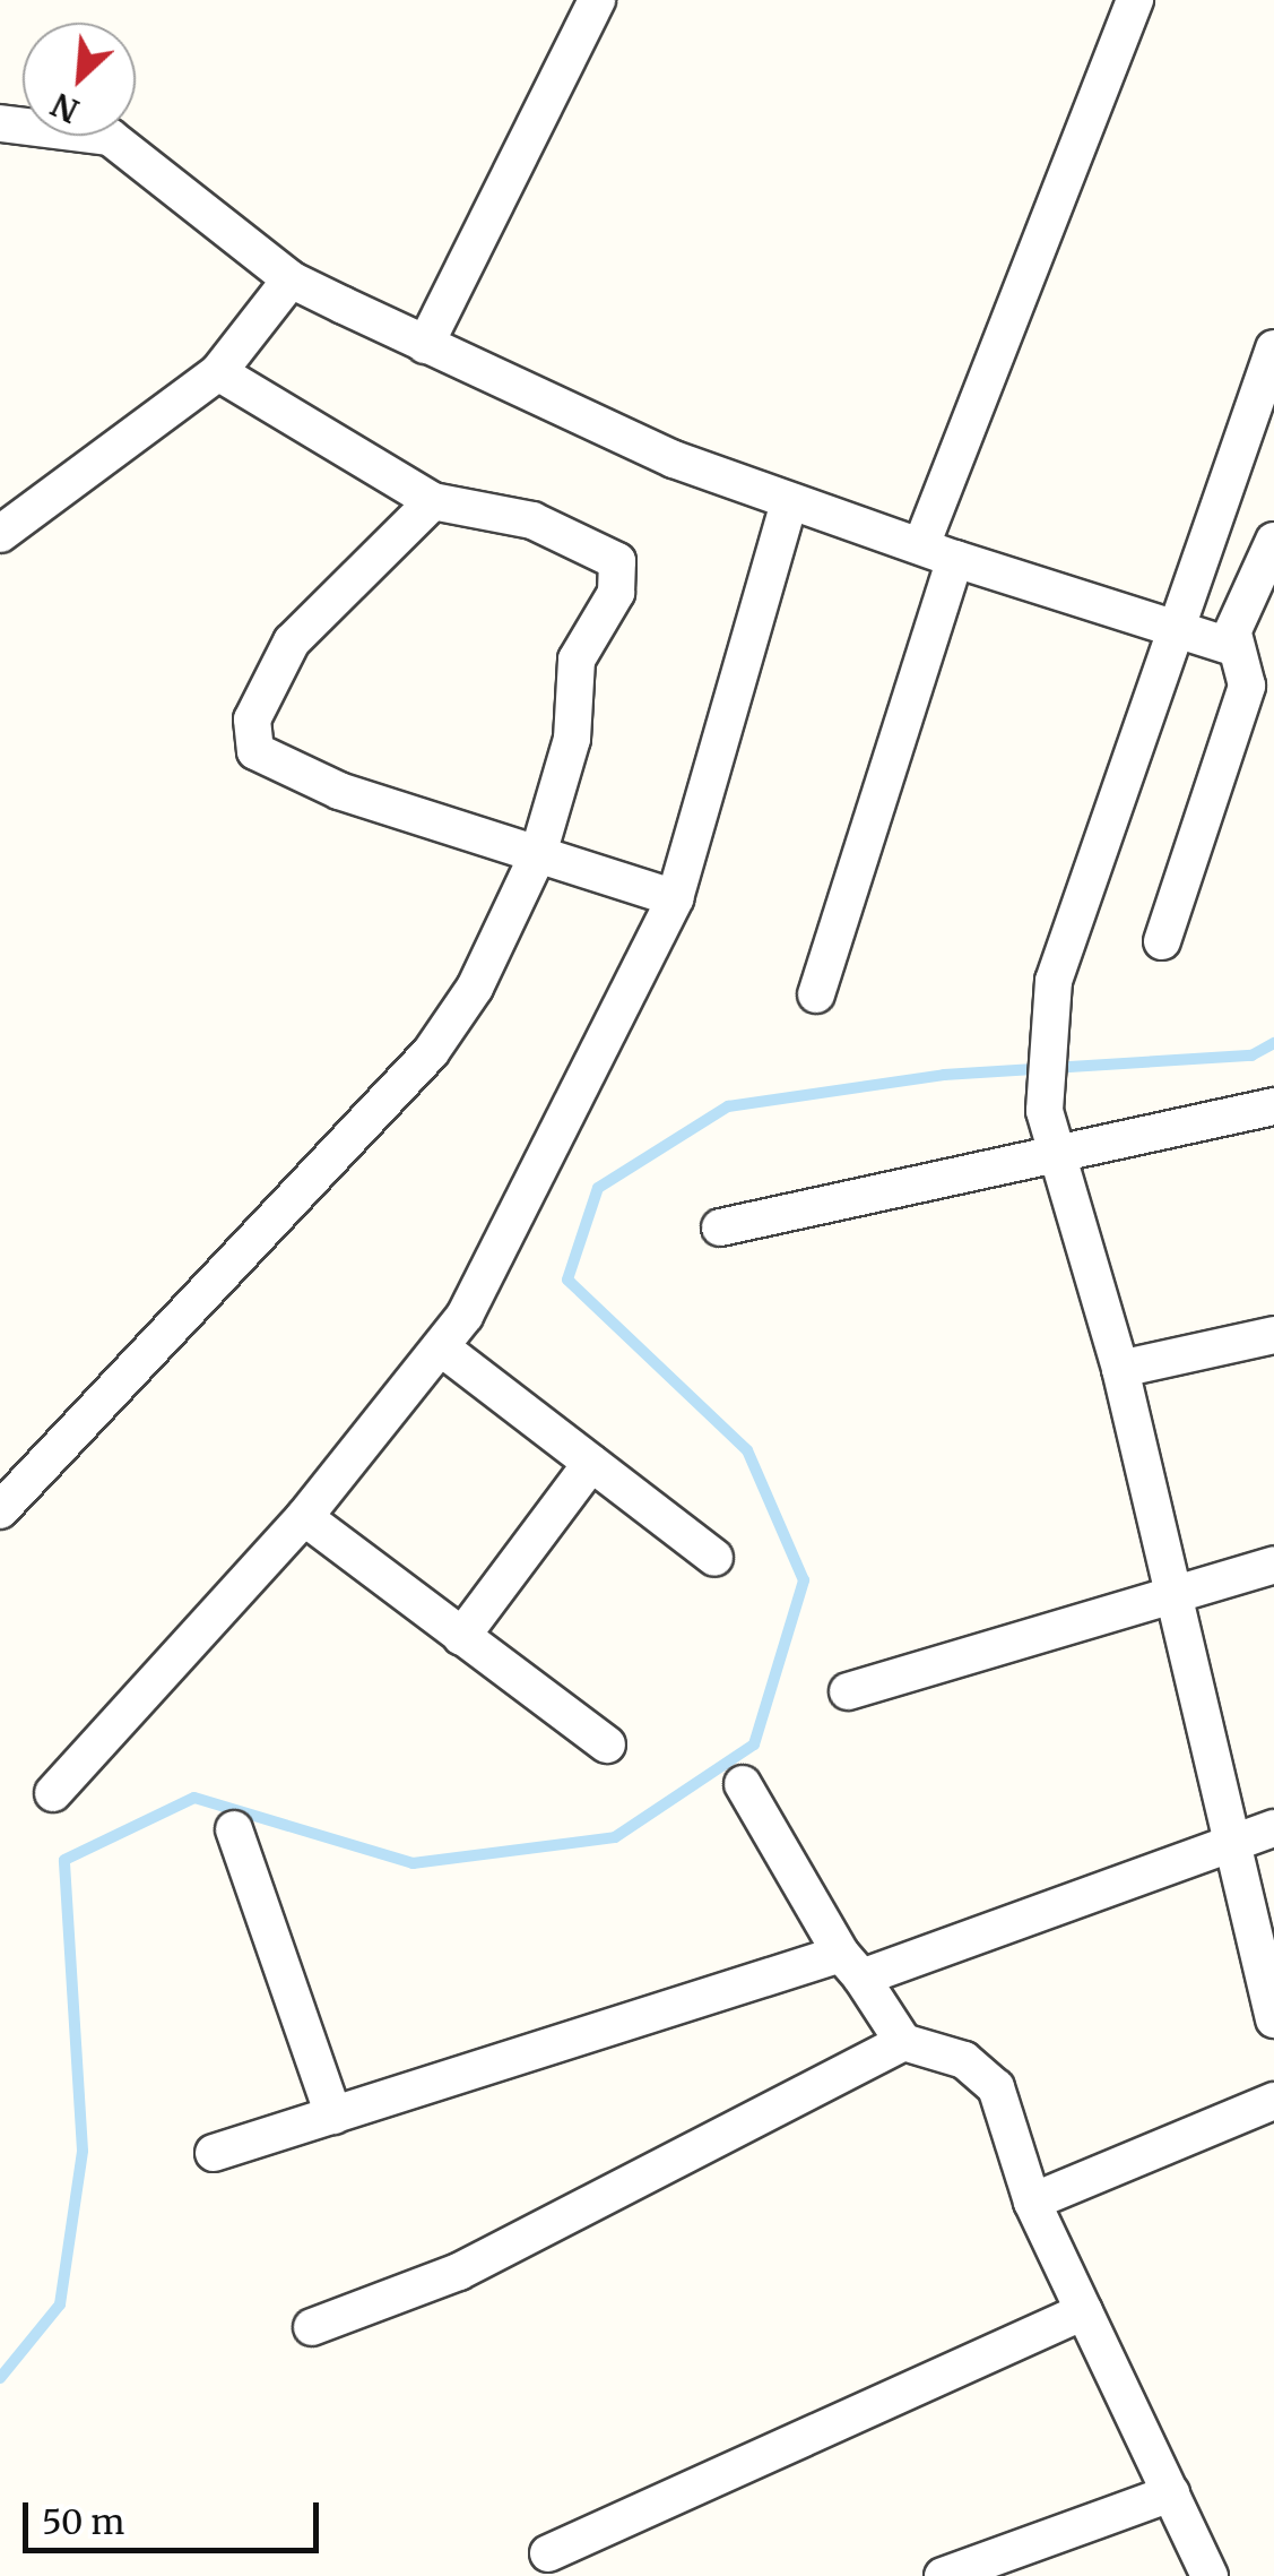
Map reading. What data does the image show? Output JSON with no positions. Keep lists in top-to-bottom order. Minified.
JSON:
{"scale_bar":"50 m","north":"bottom left"}
